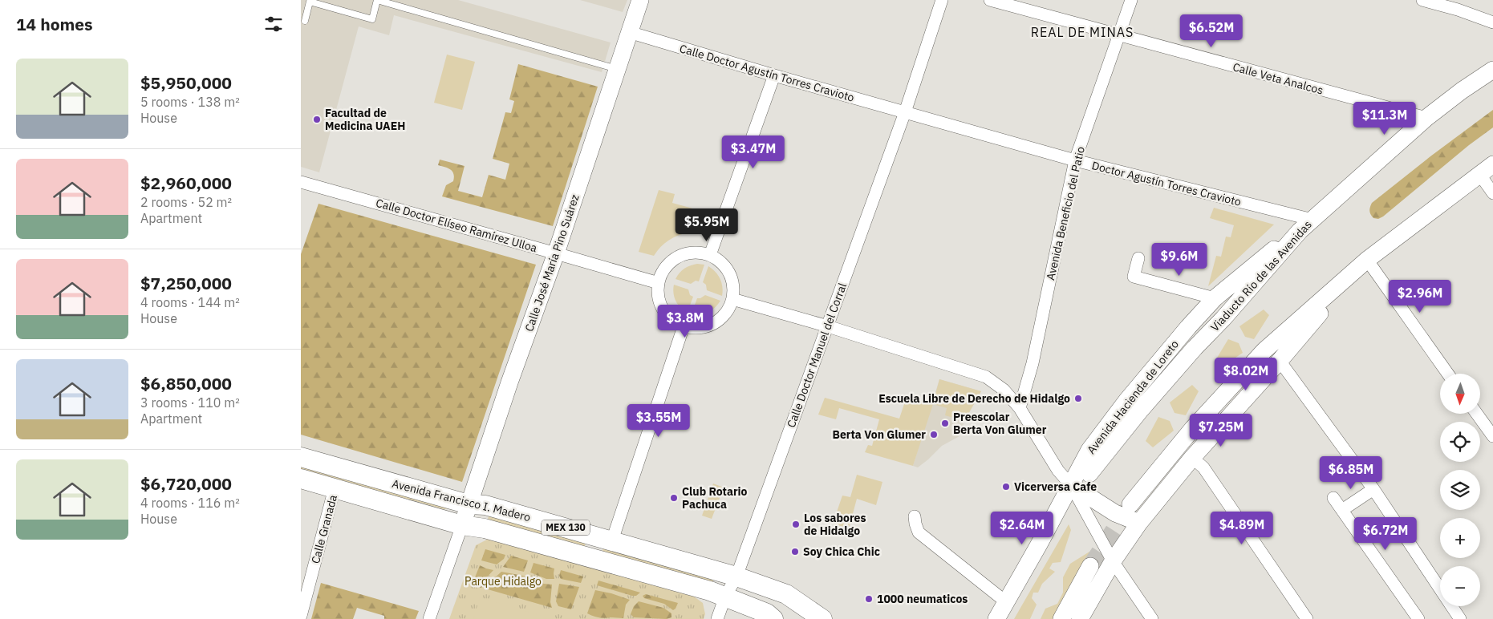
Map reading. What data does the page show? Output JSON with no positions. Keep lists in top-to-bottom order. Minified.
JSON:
{"streets":{"main road":["Calle José María Pino Suárez","Viaducto Río de las Avenidas","Avenida Hacienda de Loreto","Avenida Francisco I. Madero","MEX 130"],"street":["Calle Doctor Agustín Torres Cravioto","Calle Veta Analcos","Doctor Agustín Torres Cravioto","Avenida Beneficio del Patio","Calle Doctor Elíseo Ramírez Ulloa","Calle Doctor Manuel del Corral","Calle Granada"]},"crossings":[["Calle Doctor Agustín Torres Cravioto","Doctor Agustín Torres Cravioto"],["Calle Doctor Agustín Torres Cravioto","Calle José María Pino Suárez"],["Calle Doctor Agustín Torres Cravioto","Calle Doctor Manuel del Corral"],["Calle Veta Analcos","Avenida Beneficio del Patio"],["Calle Veta Analcos","Viaducto Río de las Avenidas"],["Doctor Agustín Torres Cravioto","Avenida Beneficio del Patio"],["Doctor Agustín Torres Cravioto","Viaducto Río de las Avenidas"],["Doctor Agustín Torres Cravioto","Calle Doctor Manuel del Corral"],["Doctor Agustín Torres Cravioto","Avenida Hacienda de Loreto"],["Calle Doctor Elíseo Ramírez Ulloa","Calle José María Pino Suárez"],["Calle José María Pino Suárez","Avenida Francisco I. Madero"],["Viaducto Río de las Avenidas","Avenida Hacienda de Loreto"],["Calle Doctor Manuel del Corral","Avenida Francisco I. Madero"],["Avenida Francisco I. Madero","Calle Granada"]],"districts":["REAL DE MINAS"],"parks":["Parque Hidalgo"],"places":["Facultad de Medicina UAEH","Escuela Libre de Derecho de Hidalgo","Preescolar Berta Von Glumer","Berta Von Glumer","Vicerversa Cafe","Club Rotario Pachuca","Los sabores de Hidalgo","Soy Chica Chic","1000 neumaticos"],"north":"bottom","page":{"heading":"14 homes","price":["$6.52M","$11.3M","$3.47M","$5.95M","$9.6M","$2.96M","$3.8M","$8.02M","$3.55M","$7.25M","$6.85M","$2.64M","$4.89M","$6.72M"],"list":[{"name":"$5,950,000","note":"5 rooms · 138 m² · House"},{"name":"$2,960,000","note":"2 rooms · 52 m² · Apartment"},{"name":"$7,250,000","note":"4 rooms · 144 m² · House"},{"name":"$6,850,000","note":"3 rooms · 110 m² · Apartment"},{"name":"$6,720,000","note":"4 rooms · 116 m² · House"}],"map_buttons":["+","−"]}}
